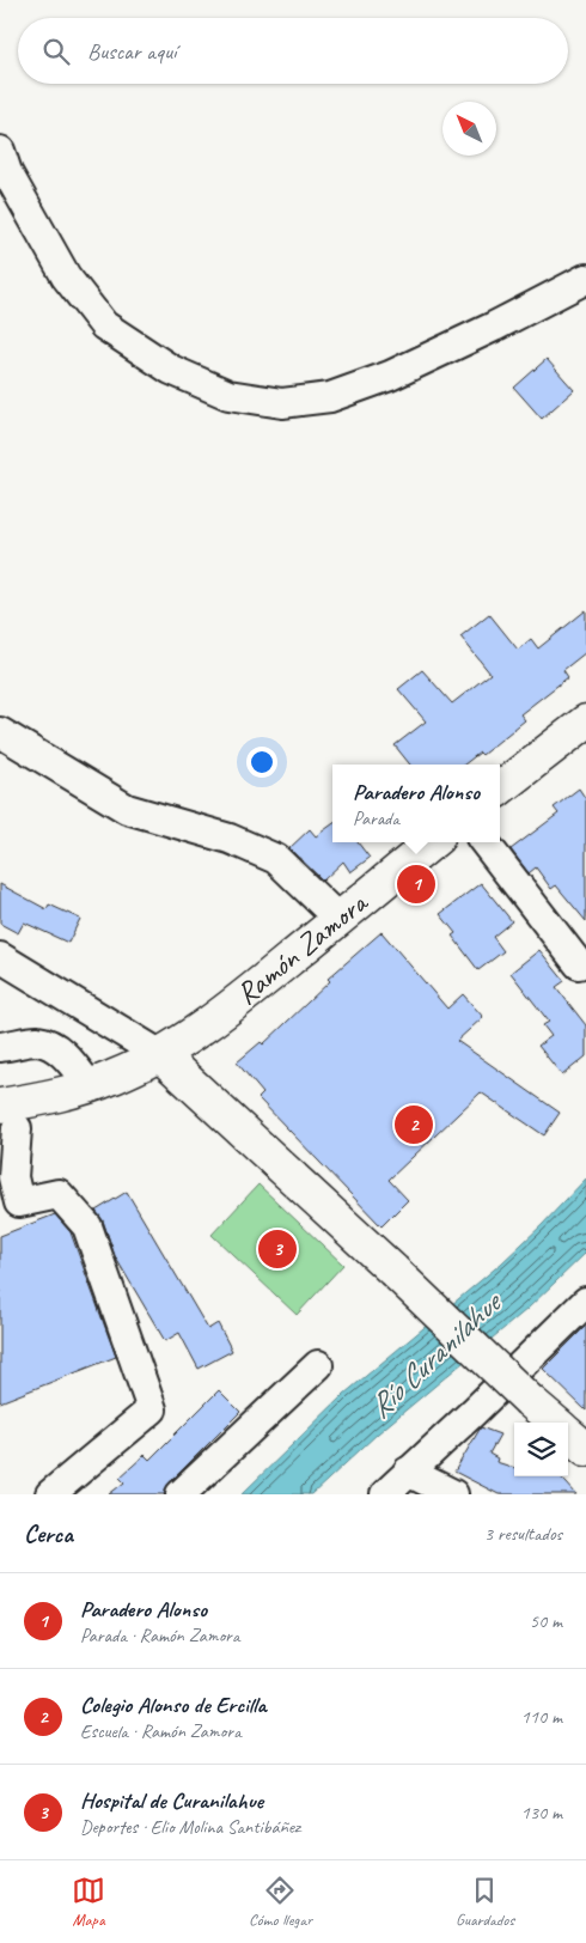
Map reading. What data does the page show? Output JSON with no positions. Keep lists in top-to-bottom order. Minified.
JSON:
{"streets":{"main road":["Ramón Zamora"]},"water":["Río Curanilahue"],"north":"top left","page":{"search":"Buscar aquí","popup":["Paradero Alonso","Parada"],"pins":["1","2","3"],"heading":["Cerca","3 resultados"],"list":[{"mark":"1","name":"Paradero Alonso","note":"Parada · Ramón Zamora","value":"50 m"},{"mark":"2","name":"Colegio Alonso de Ercilla","note":"Escuela · Ramón Zamora","value":"110 m"},{"mark":"3","name":"Hospital de Curanilahue","note":"Deportes · Elio Molina Santibáñez","value":"130 m"}],"nav":["Mapa","Cómo llegar","Guardados"]}}
